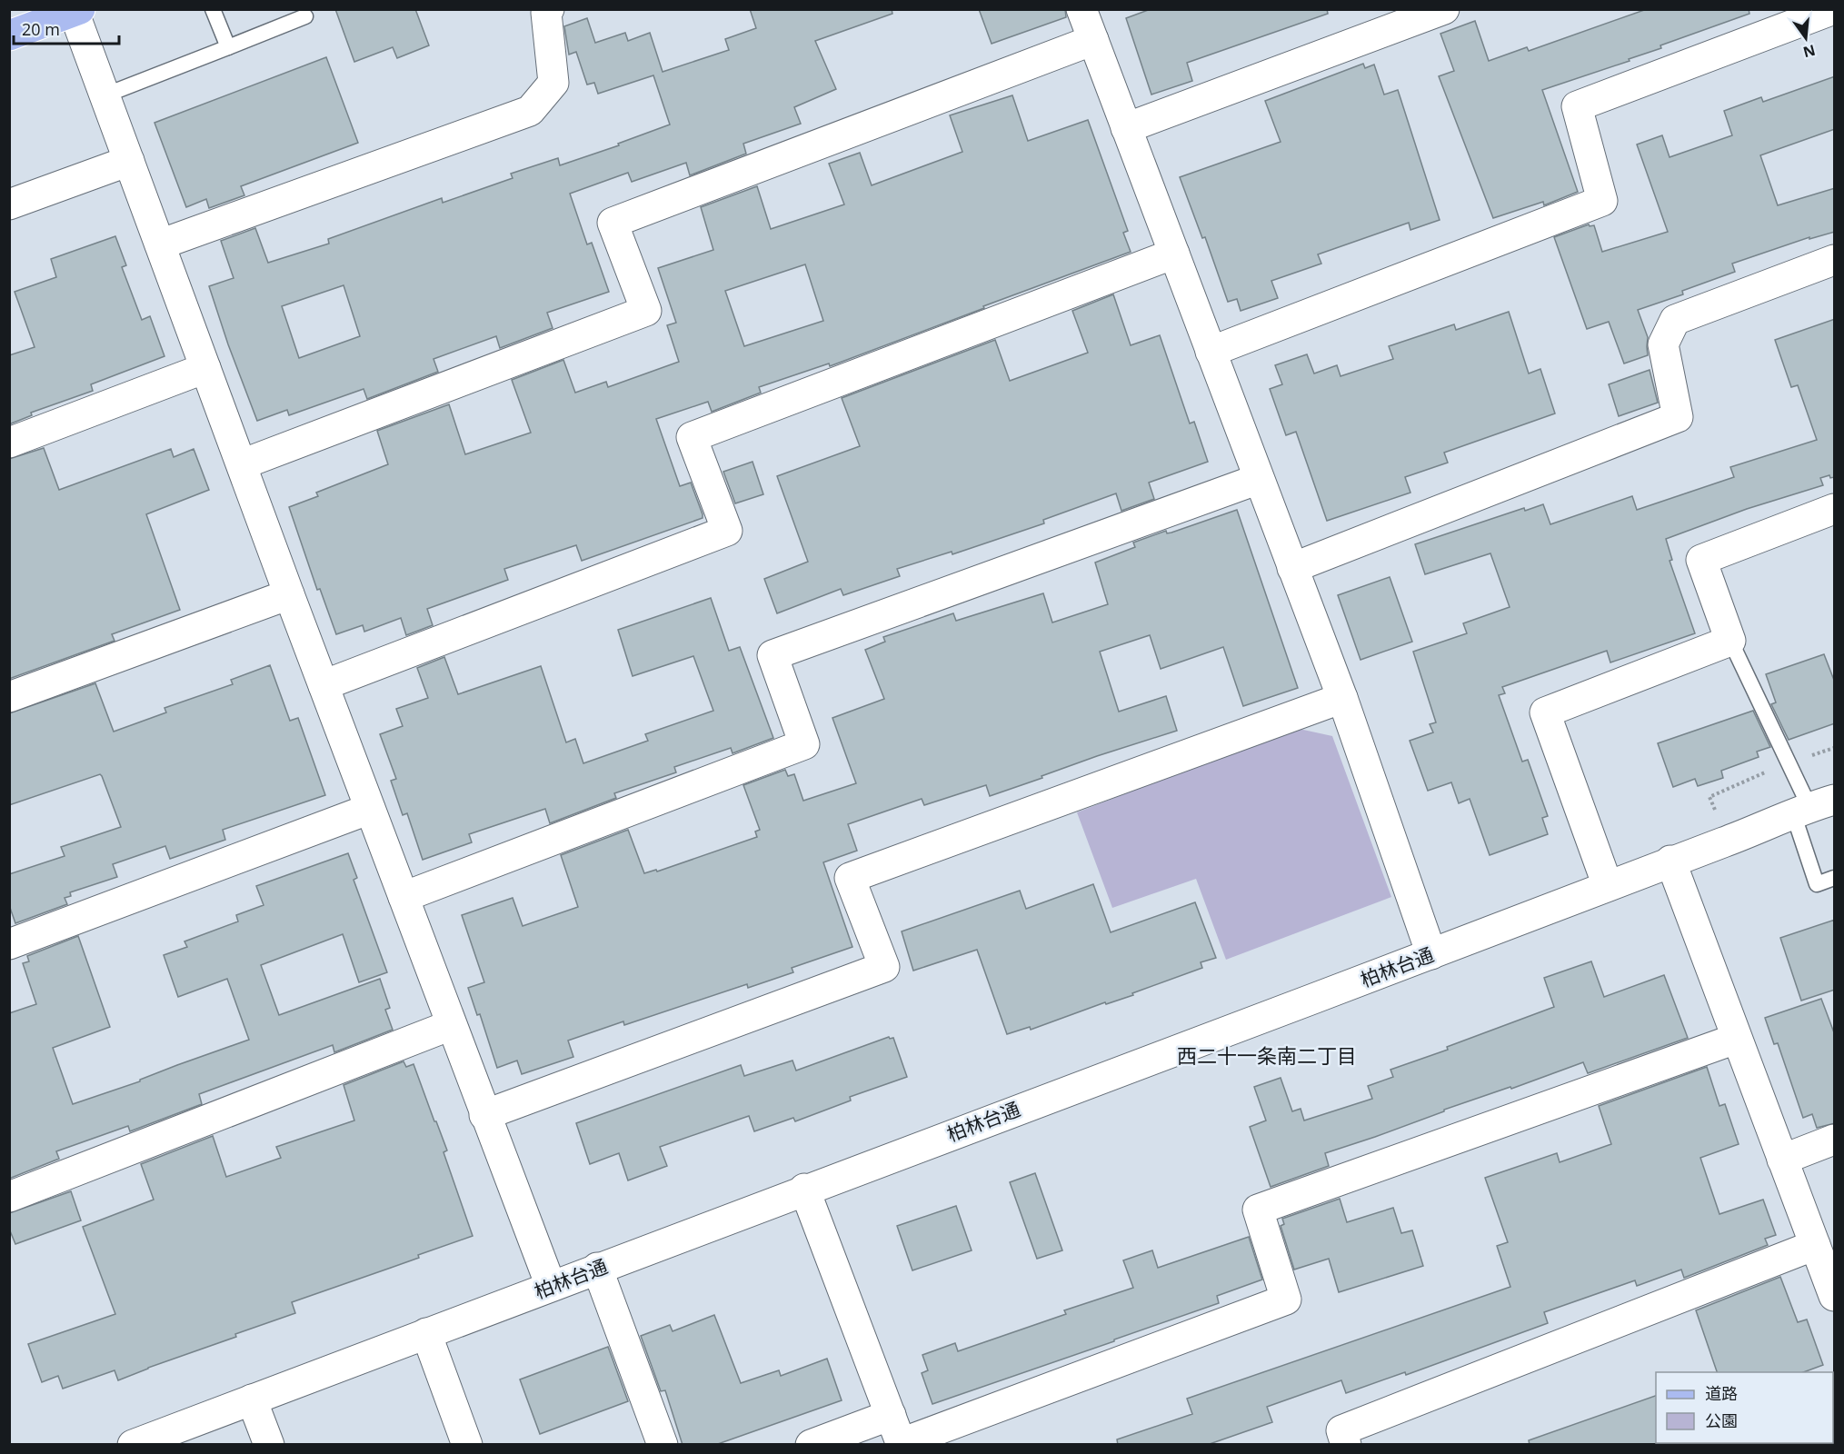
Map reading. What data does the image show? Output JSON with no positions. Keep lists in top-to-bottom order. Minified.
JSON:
{"streets":{"street":["柏林台通"]},"districts":["西二十一条南二丁目"],"legend":["道路","公園"],"scale_bar":"20 m","north":"bottom"}
